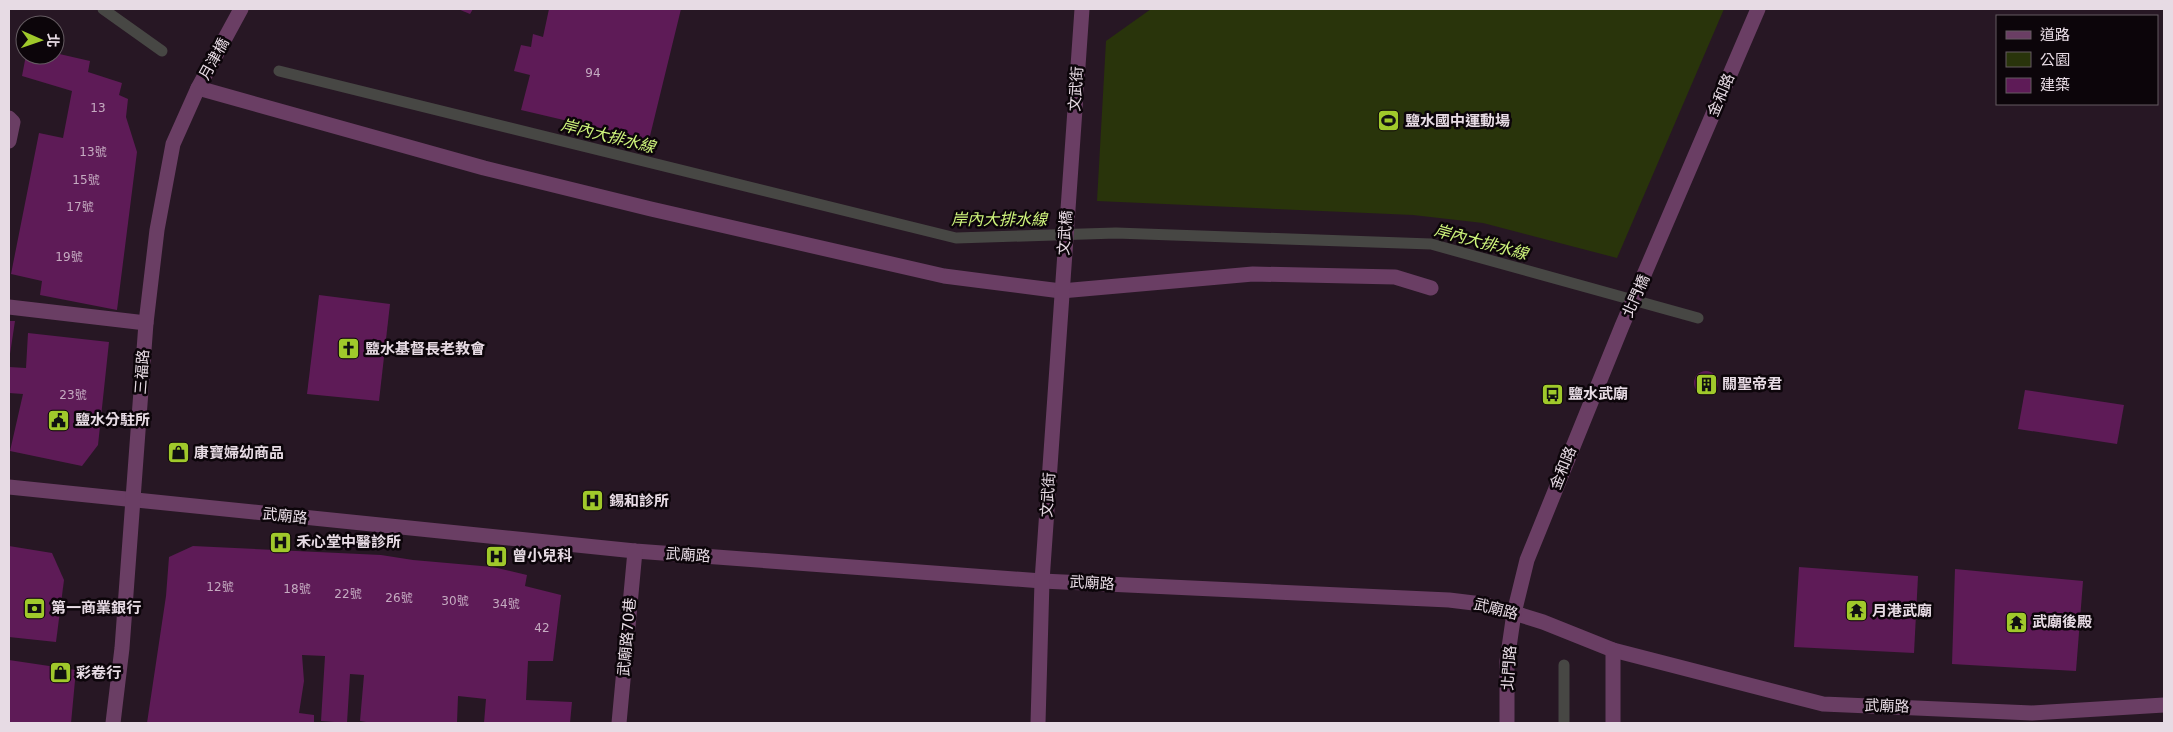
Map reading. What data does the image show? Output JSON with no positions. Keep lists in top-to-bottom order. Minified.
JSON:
{"streets":{"street":["月津橋","文武街","金和路","文武橋","北門橋","三福路","武廟路","武廟路70巷","北門路"]},"crossings":[["月津橋","三福路"],["文武街","文武橋"],["文武街","武廟路"],["金和路","北門橋"],["金和路","武廟路"],["金和路","北門路"],["三福路","武廟路"],["武廟路","武廟路70巷"],["武廟路","北門路"]],"water":["岸內大排水線"],"places":{"sports":["鹽水國中運動場"],"church":["盬水基督長老教會"],"building":["關聖帝君"],"bus stop":["鹽水武廟"],"public building":["鹽水分駐所"],"shop":["康寶婦幼商品","彩卷行"],"hospital":["錫和診所","禾心堂中醫診所","曾小兒科"],"bank":["第一商業銀行"],"temple":["月港武廟","武廟後殿"]},"house_numbers":["94","13","13號","15號","17號","19號","23號","12號","18號","22號","26號","30號","34號","42"],"legend":["道路","公園","建築"],"north":"right"}
